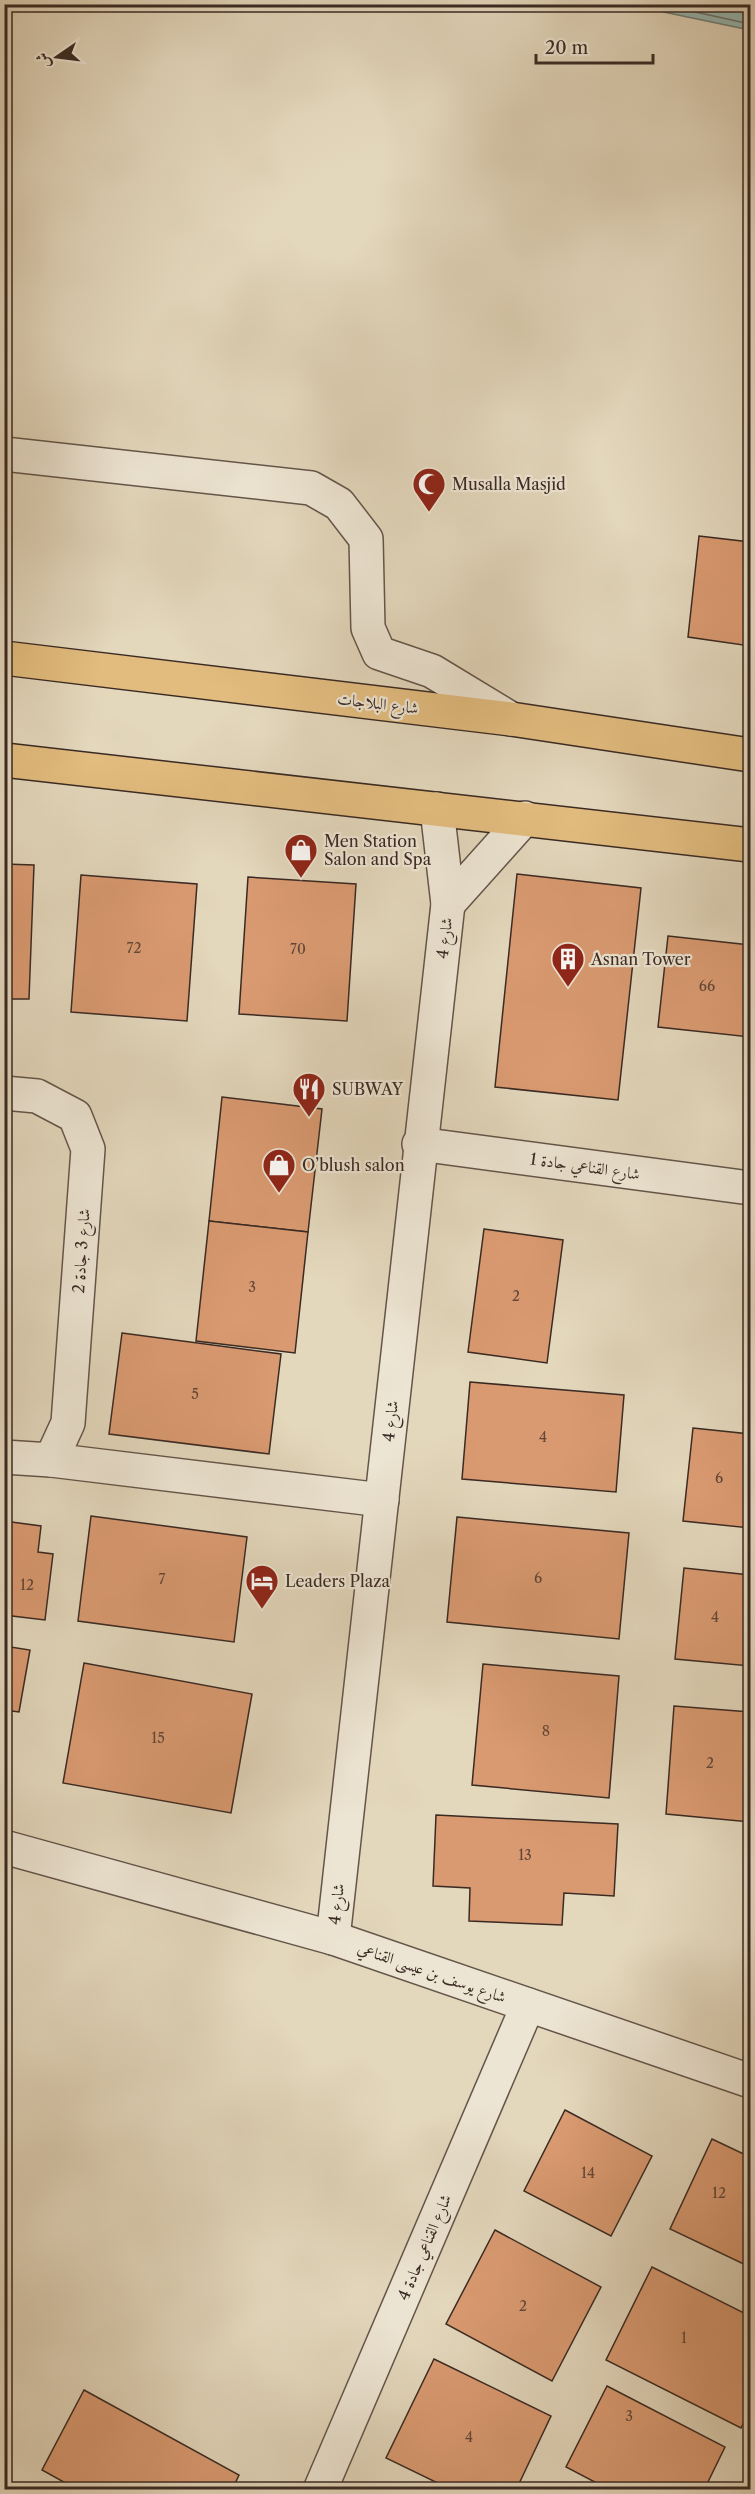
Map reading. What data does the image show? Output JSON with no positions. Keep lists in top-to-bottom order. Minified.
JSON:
{"streets":{"main road":["شارع البلاجات"],"street":["شارع 4","شارع القناعي جادة 1","شارع 3 جادة 2","شارع يوسف بن عيسى القناعي","شارع القناعي جادة 4"]},"crossings":[["شارع 4","شارع القناعي جادة 1"],["شارع 4","شارع يوسف بن عيسى القناعي"],["شارع يوسف بن عيسى القناعي","شارع القناعي جادة 4"]],"places":{"mosque":["Musalla Masjid"],"shop":["Men Station Salon and Spa","O’blush salon"],"building":["Asnan Tower"],"restaurant":["SUBWAY"],"hotel":["Leaders Plaza"]},"house_numbers":["72","70","66","3","2","5","4","6","6","7","12","4","8","15","2","13","14","12","2","1","3","4"],"scale_bar":"20 m","north":"left"}
